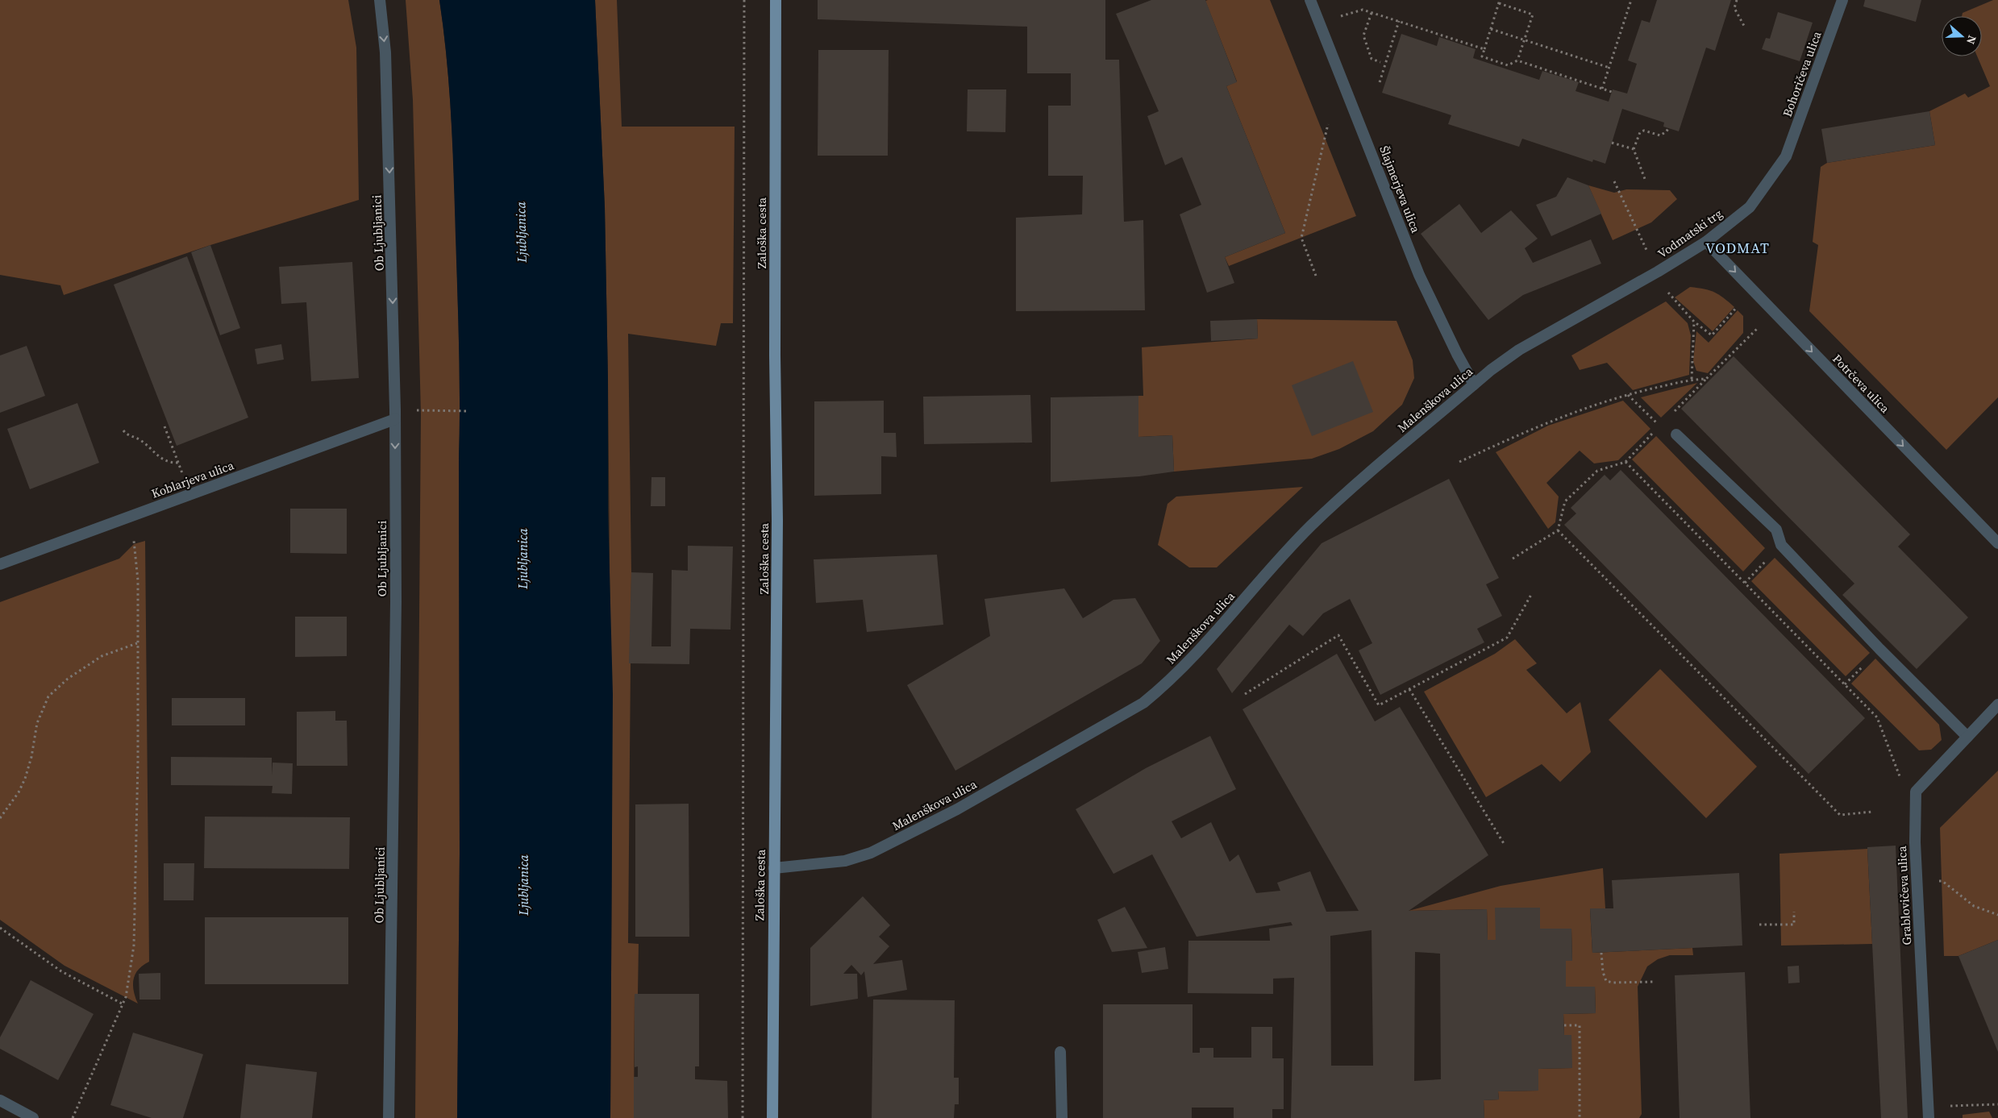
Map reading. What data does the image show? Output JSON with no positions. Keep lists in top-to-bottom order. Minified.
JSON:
{"streets":{"main road":["Zaloška cesta"],"street":["Bohoričeva ulica","Šlajmerjeva ulica","Ob Ljubljanici","Vodmatski trg","Potrčeva ulica","Malenškova ulica","Koblarjeva ulica","Grablovičeva ulica"]},"crossings":[["Bohoričeva ulica","Vodmatski trg"],["Šlajmerjeva ulica","Malenškova ulica"],["Ob Ljubljanici","Koblarjeva ulica"],["Zaloška cesta","Malenškova ulica"],["Vodmatski trg","Potrčeva ulica"],["Vodmatski trg","Malenškova ulica"]],"one_way":["Ob Ljubljanici","Potrčeva ulica"],"districts":["VODMAT"],"water":["Ljubljanica"],"north":"right"}
